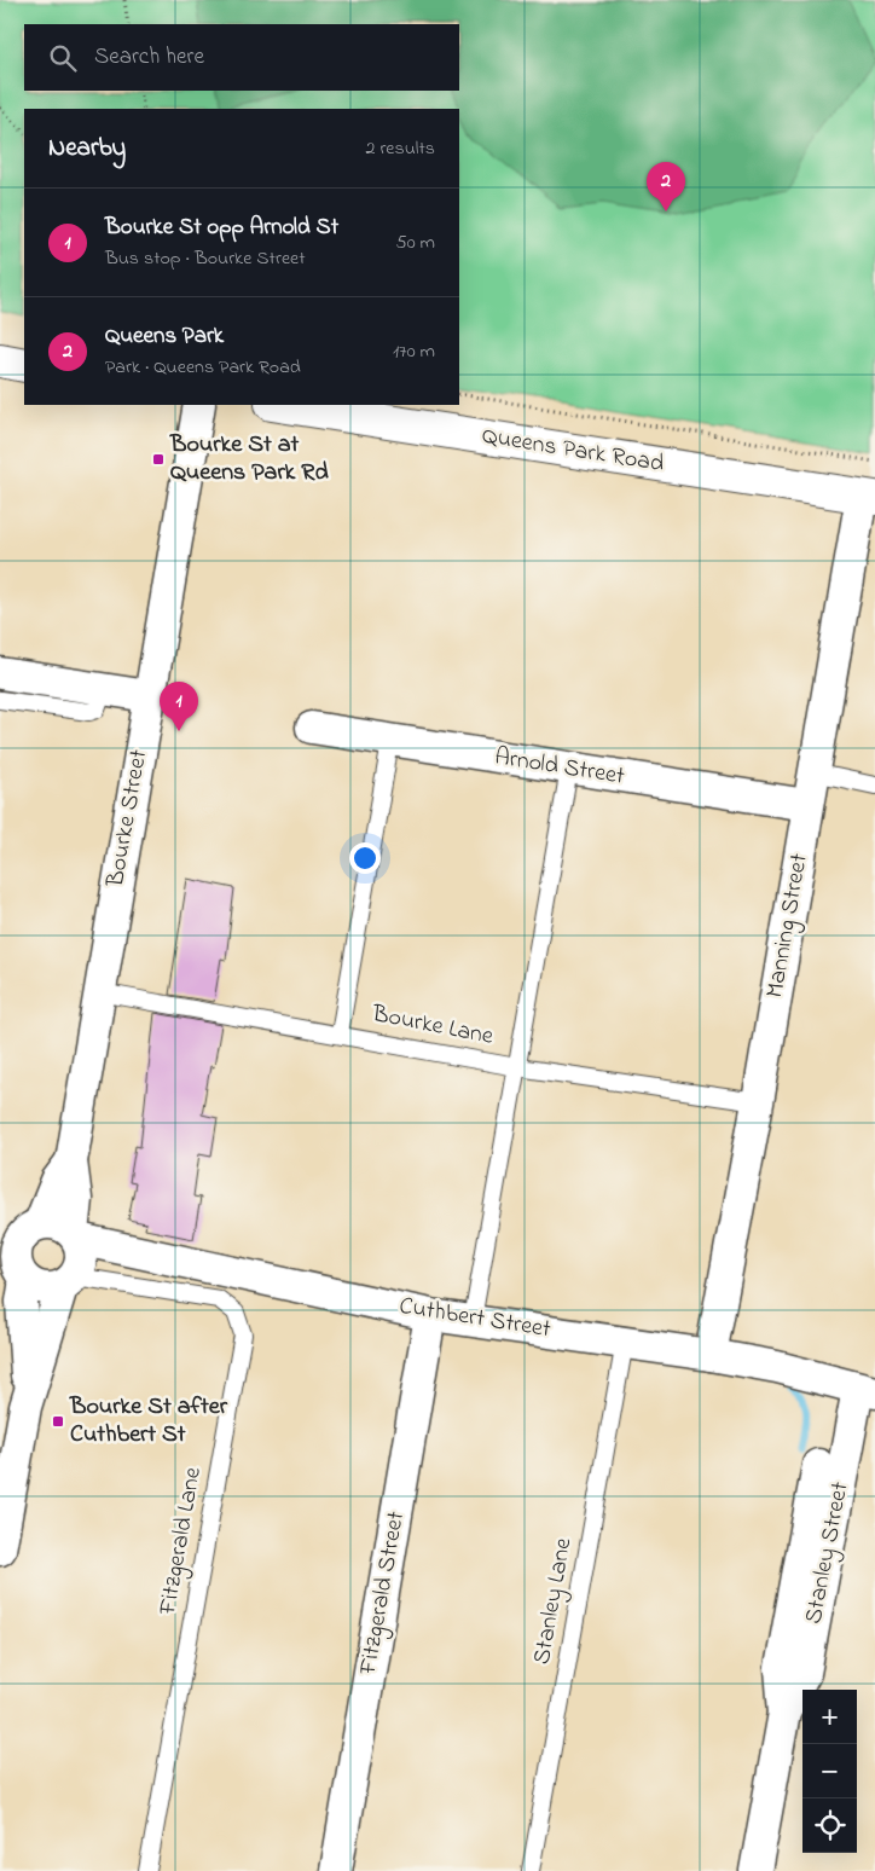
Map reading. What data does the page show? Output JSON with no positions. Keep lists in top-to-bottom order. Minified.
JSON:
{"streets":{"street":["Queens Park Road","Arnold Street","Bourke Street","Manning Street","Cuthbert Street","Stanley Street","Fitzgerald Street"],"lane":["Bourke Lane","Fitzgerald Lane","Stanley Lane"]},"crossings":[["Queens Park Road","Manning Street"],["Arnold Street","Manning Street"],["Bourke Street","Bourke Lane"],["Bourke Street","Cuthbert Street"],["Bourke Street","Fitzgerald Lane"],["Manning Street","Bourke Lane"],["Manning Street","Cuthbert Street"],["Cuthbert Street","Fitzgerald Lane"],["Cuthbert Street","Stanley Street"],["Cuthbert Street","Fitzgerald Street"],["Cuthbert Street","Stanley Lane"]],"places":{"transit":["Bourke St at Queens Park Rd","Bourke St after Cuthbert St"]},"page":{"search":"Search here","heading":["Nearby","2 results"],"pins":["2","1"],"list":[{"mark":"1","name":"Bourke St opp Arnold St","note":"Bus stop · Bourke Street","value":"50 m"},{"mark":"2","name":"Queens Park","note":"Park · Queens Park Road","value":"170 m"}],"map_buttons":["+","−"]}}
